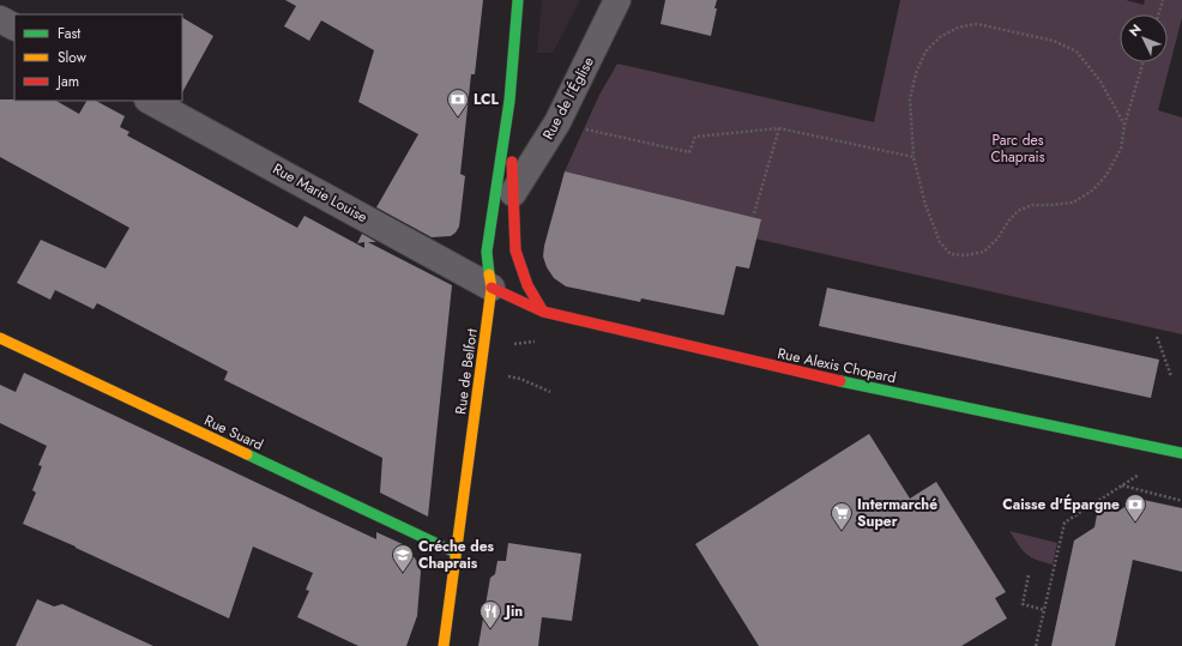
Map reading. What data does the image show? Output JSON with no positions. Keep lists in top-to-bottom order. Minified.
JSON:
{"streets":{"main road":["Rue Alexis Chopard","Rue de Belfort","Rue Suard"],"street":["Rue de l’Église","Rue Marie Louise"]},"crossings":[["Rue de l’Église","Rue de Belfort"],["Rue Marie Louise","Rue Alexis Chopard"],["Rue Marie Louise","Rue de Belfort"],["Rue Alexis Chopard","Rue de Belfort"],["Rue de Belfort","Rue Suard"]],"parks":["Parc des Chaprais"],"places":{"bank":["LCL","Caisse d'Épargne"],"supermarket":["Intermarché Super"],"school or university":["Créche des Chaprais"],"restaurant":["Jin"]},"legend":["Fast","Slow","Jam"],"north":"top left"}
